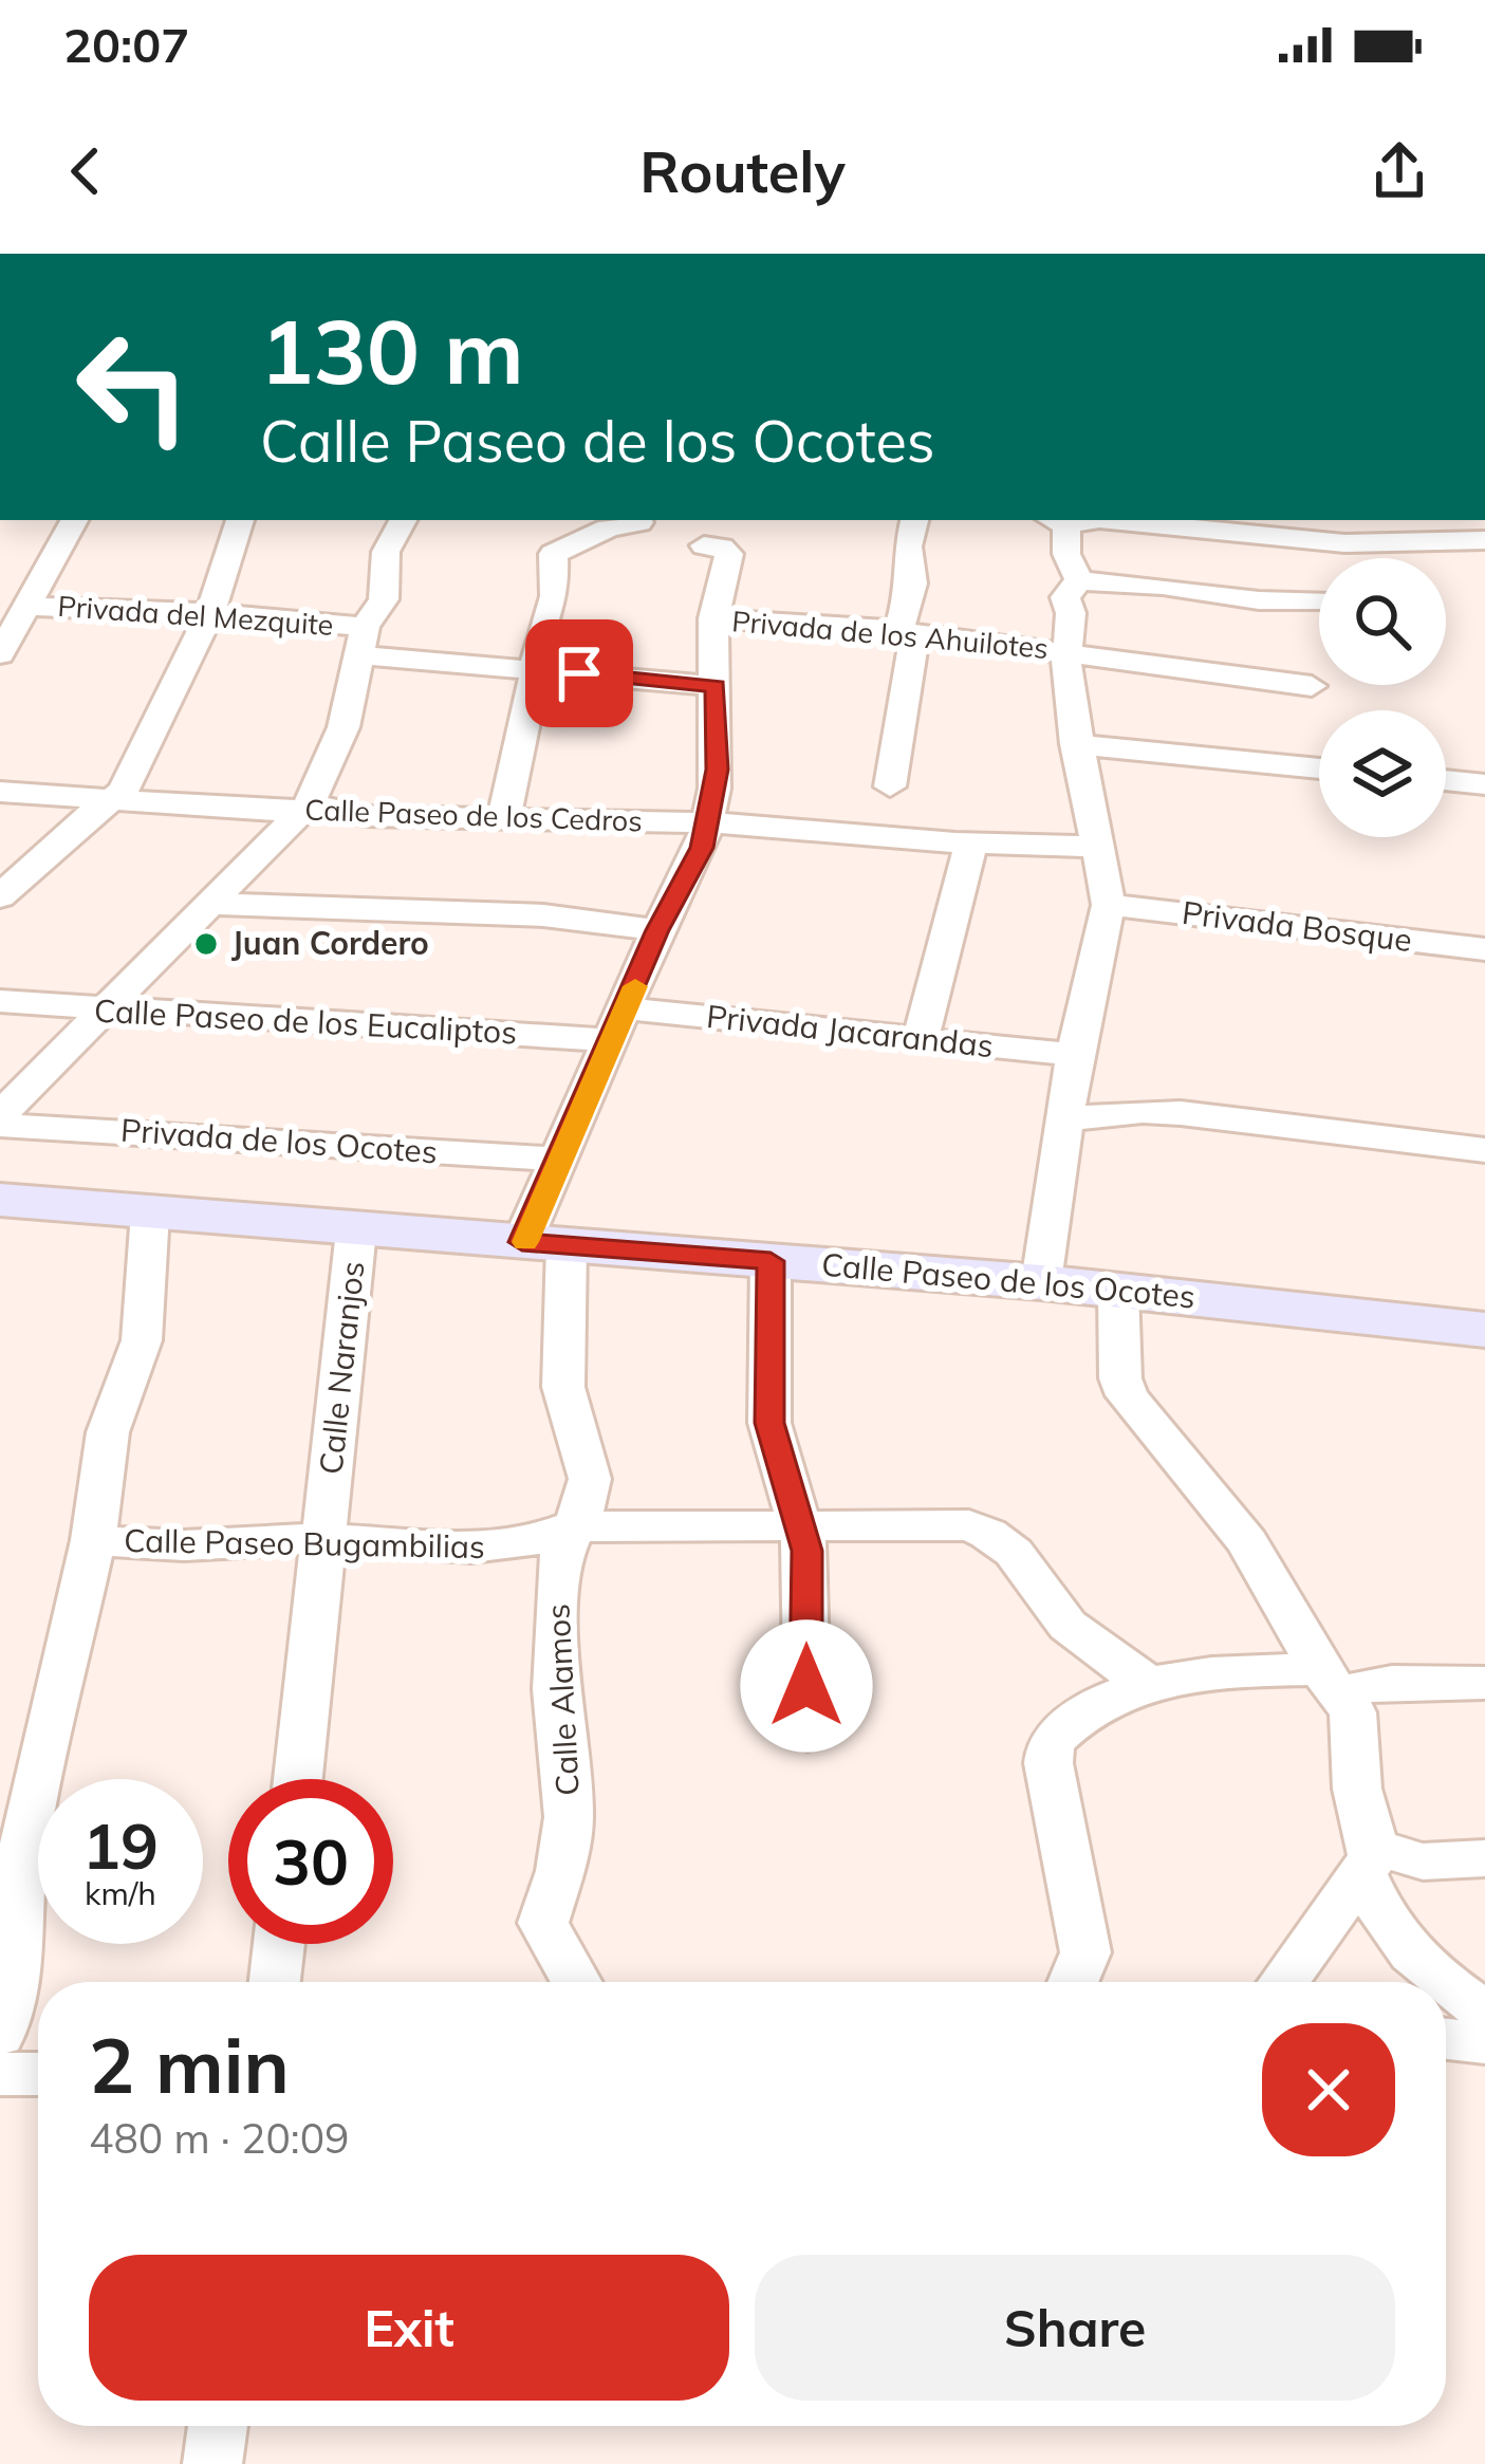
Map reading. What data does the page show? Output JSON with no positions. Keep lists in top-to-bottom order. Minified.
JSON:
{"streets":{"street":["Privada del Mezquite","Privada de los Ahuilotes","Calle Paseo de los Cedros","Privada Bosque","Calle Paseo de los Eucaliptos","Privada Jacarandas","Privada de los Ocotes","Calle Paseo de los Ocotes","Calle Naranjos","Calle Paseo Bugambilias","Calle Alamos"]},"crossings":[["Calle Paseo de los Eucaliptos","Privada Jacarandas"],["Calle Paseo de los Ocotes","Calle Naranjos"],["Calle Paseo de los Ocotes","Calle Alamos"],["Calle Naranjos","Calle Paseo Bugambilias"],["Calle Paseo Bugambilias","Calle Alamos"]],"places":["Juan Cordero"],"page":{"status":"20:07","header":"Routely","turn":["130 m","Calle Paseo de los Ocotes"],"speed":"19 km/h","limit":"30","heading":["2 min","480 m · 20:09"],"buttons":["Exit","Share"]}}
